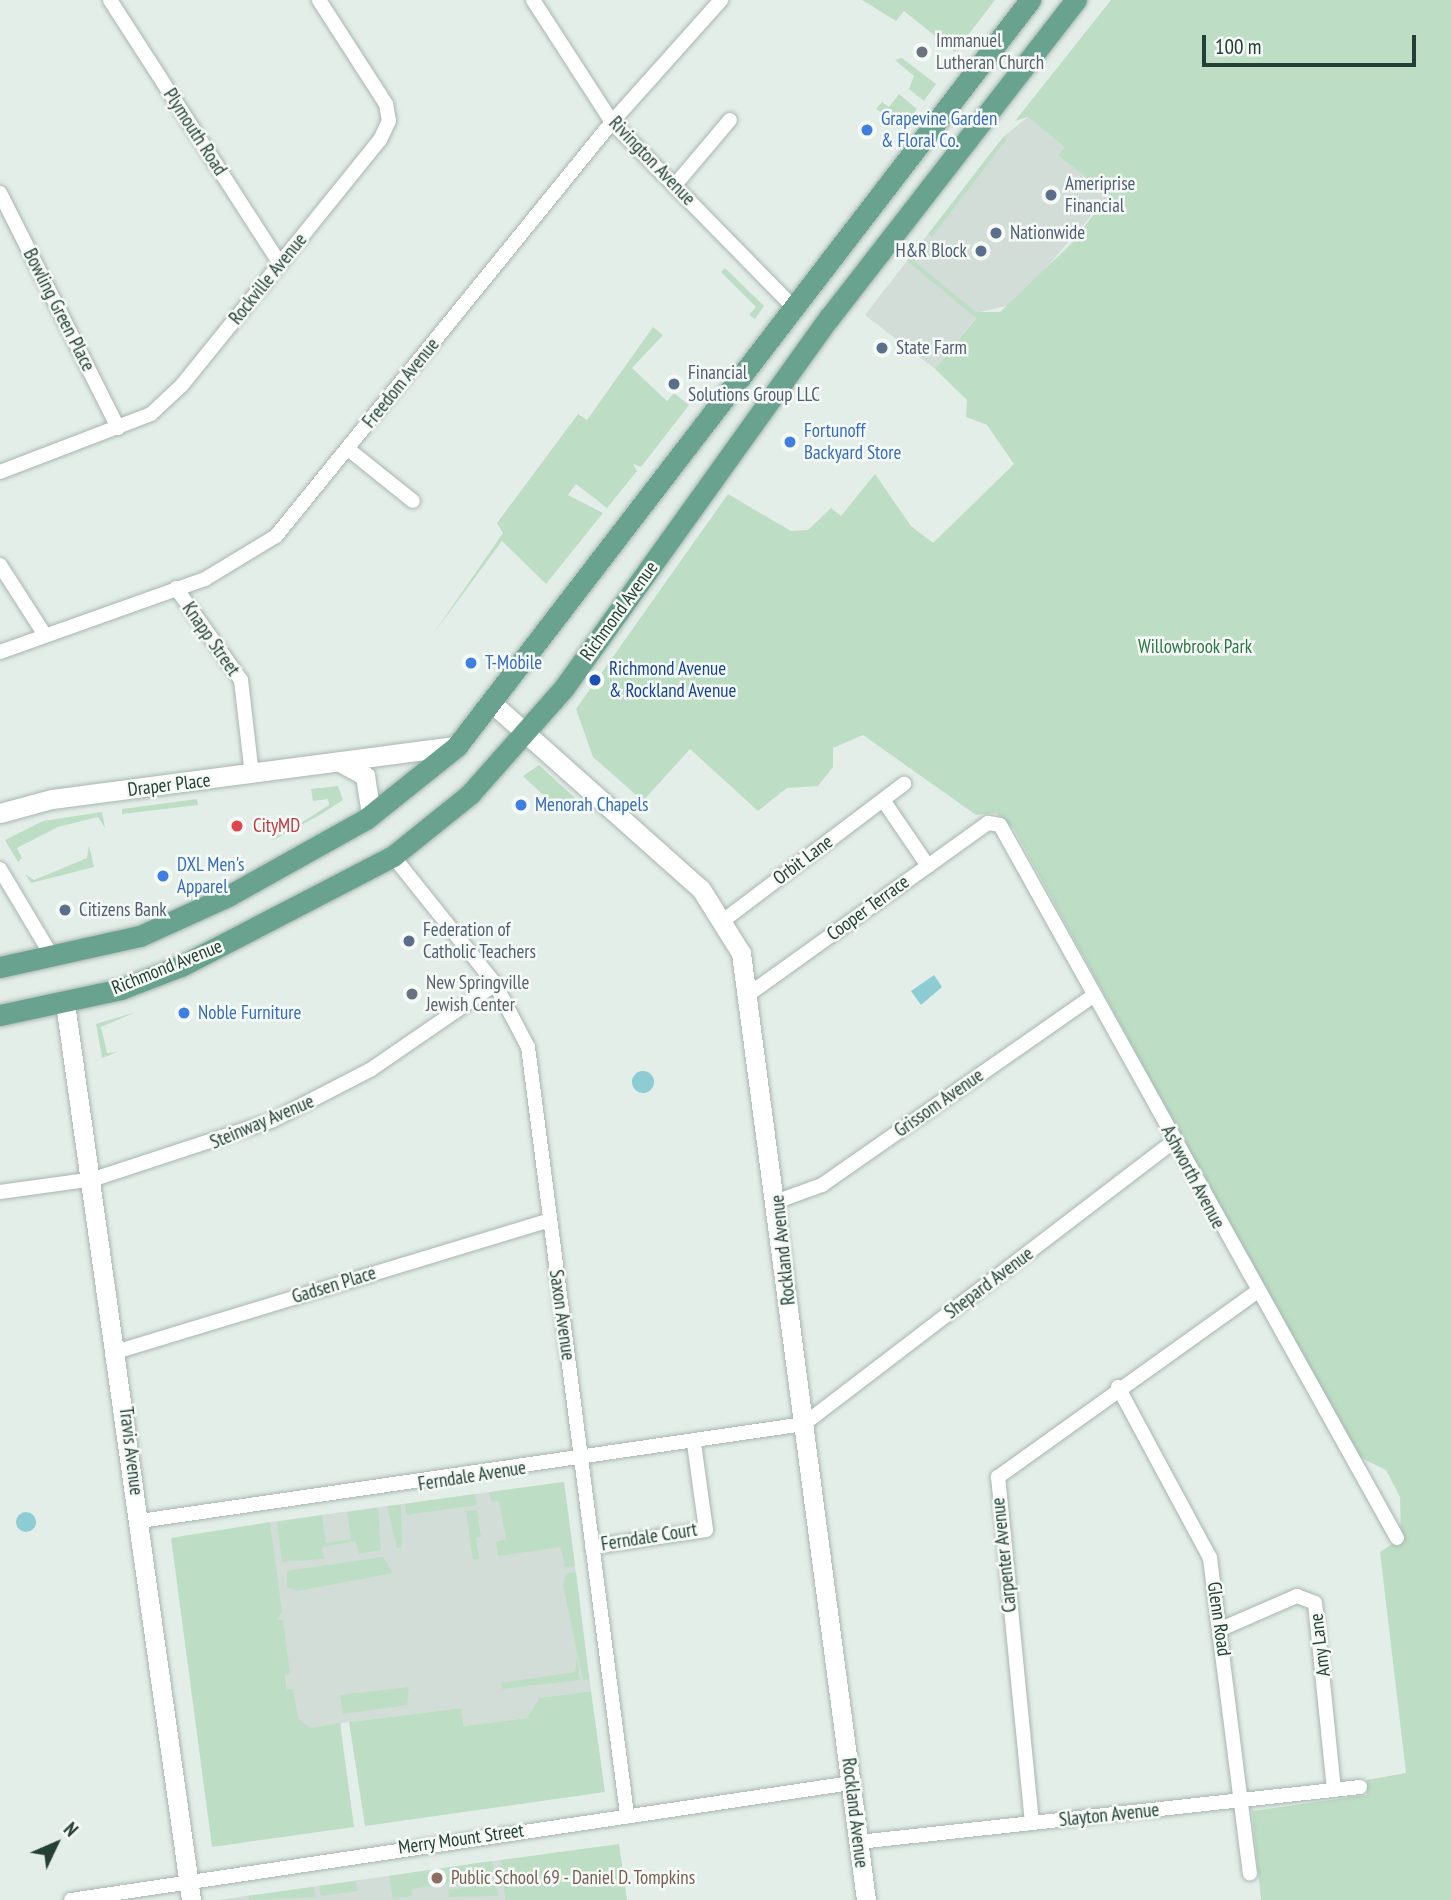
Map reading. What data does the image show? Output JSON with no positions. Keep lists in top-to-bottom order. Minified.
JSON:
{"streets":{"main road":["Richmond Avenue"],"street":["Plymouth Road","Rivington Avenue","Rockville Avenue","Bowling Green Place","Freedom Avenue","Knapp Street","Draper Place","Orbit Lane","Cooper Terrace","Grissom Avenue","Steinway Avenue","Ashworth Avenue","Rockland Avenue","Shepard Avenue","Gadsen Place","Saxon Avenue","Travis Avenue","Ferndale Avenue","Ferndale Court","Carpenter Avenue","Glenn Road","Amy Lane","Slayton Avenue","Merry Mount Street"]},"crossings":[["Plymouth Road","Rockville Avenue"],["Rivington Avenue","Freedom Avenue"],["Rivington Avenue","Richmond Avenue"],["Rockville Avenue","Bowling Green Place"],["Freedom Avenue","Knapp Street"],["Richmond Avenue","Draper Place"],["Richmond Avenue","Rockland Avenue"],["Richmond Avenue","Saxon Avenue"],["Richmond Avenue","Travis Avenue"],["Knapp Street","Draper Place"],["Orbit Lane","Rockland Avenue"],["Cooper Terrace","Ashworth Avenue"],["Cooper Terrace","Rockland Avenue"],["Grissom Avenue","Ashworth Avenue"],["Grissom Avenue","Rockland Avenue"],["Steinway Avenue","Saxon Avenue"],["Steinway Avenue","Travis Avenue"],["Ashworth Avenue","Shepard Avenue"],["Ashworth Avenue","Carpenter Avenue"],["Rockland Avenue","Shepard Avenue"],["Rockland Avenue","Ferndale Avenue"],["Rockland Avenue","Slayton Avenue"],["Rockland Avenue","Merry Mount Street"],["Shepard Avenue","Ferndale Avenue"],["Gadsen Place","Saxon Avenue"],["Gadsen Place","Travis Avenue"],["Saxon Avenue","Ferndale Avenue"],["Saxon Avenue","Ferndale Court"],["Saxon Avenue","Merry Mount Street"],["Travis Avenue","Ferndale Avenue"],["Travis Avenue","Merry Mount Street"],["Ferndale Avenue","Ferndale Court"],["Carpenter Avenue","Glenn Road"],["Carpenter Avenue","Slayton Avenue"],["Glenn Road","Amy Lane"],["Glenn Road","Slayton Avenue"],["Amy Lane","Slayton Avenue"]],"parks":["Willowbrook Park"],"places":["Immanuel Lutheran Church","Grapevine Garden & Floral Co.","Ameriprise Financial","Nationwide","H&R Block","State Farm","Financial Solutions Group LLC","Fortunoff Backyard Store","T-Mobile","Richmond Avenue & Rockland Avenue","Menorah Chapels","CityMD","DXL Men's Apparel","Citizens Bank","Federation of Catholic Teachers","New Springville Jewish Center","Noble Furniture","Public School 69 - Daniel D. Tompkins"],"scale_bar":"100 m","north":"top right"}
